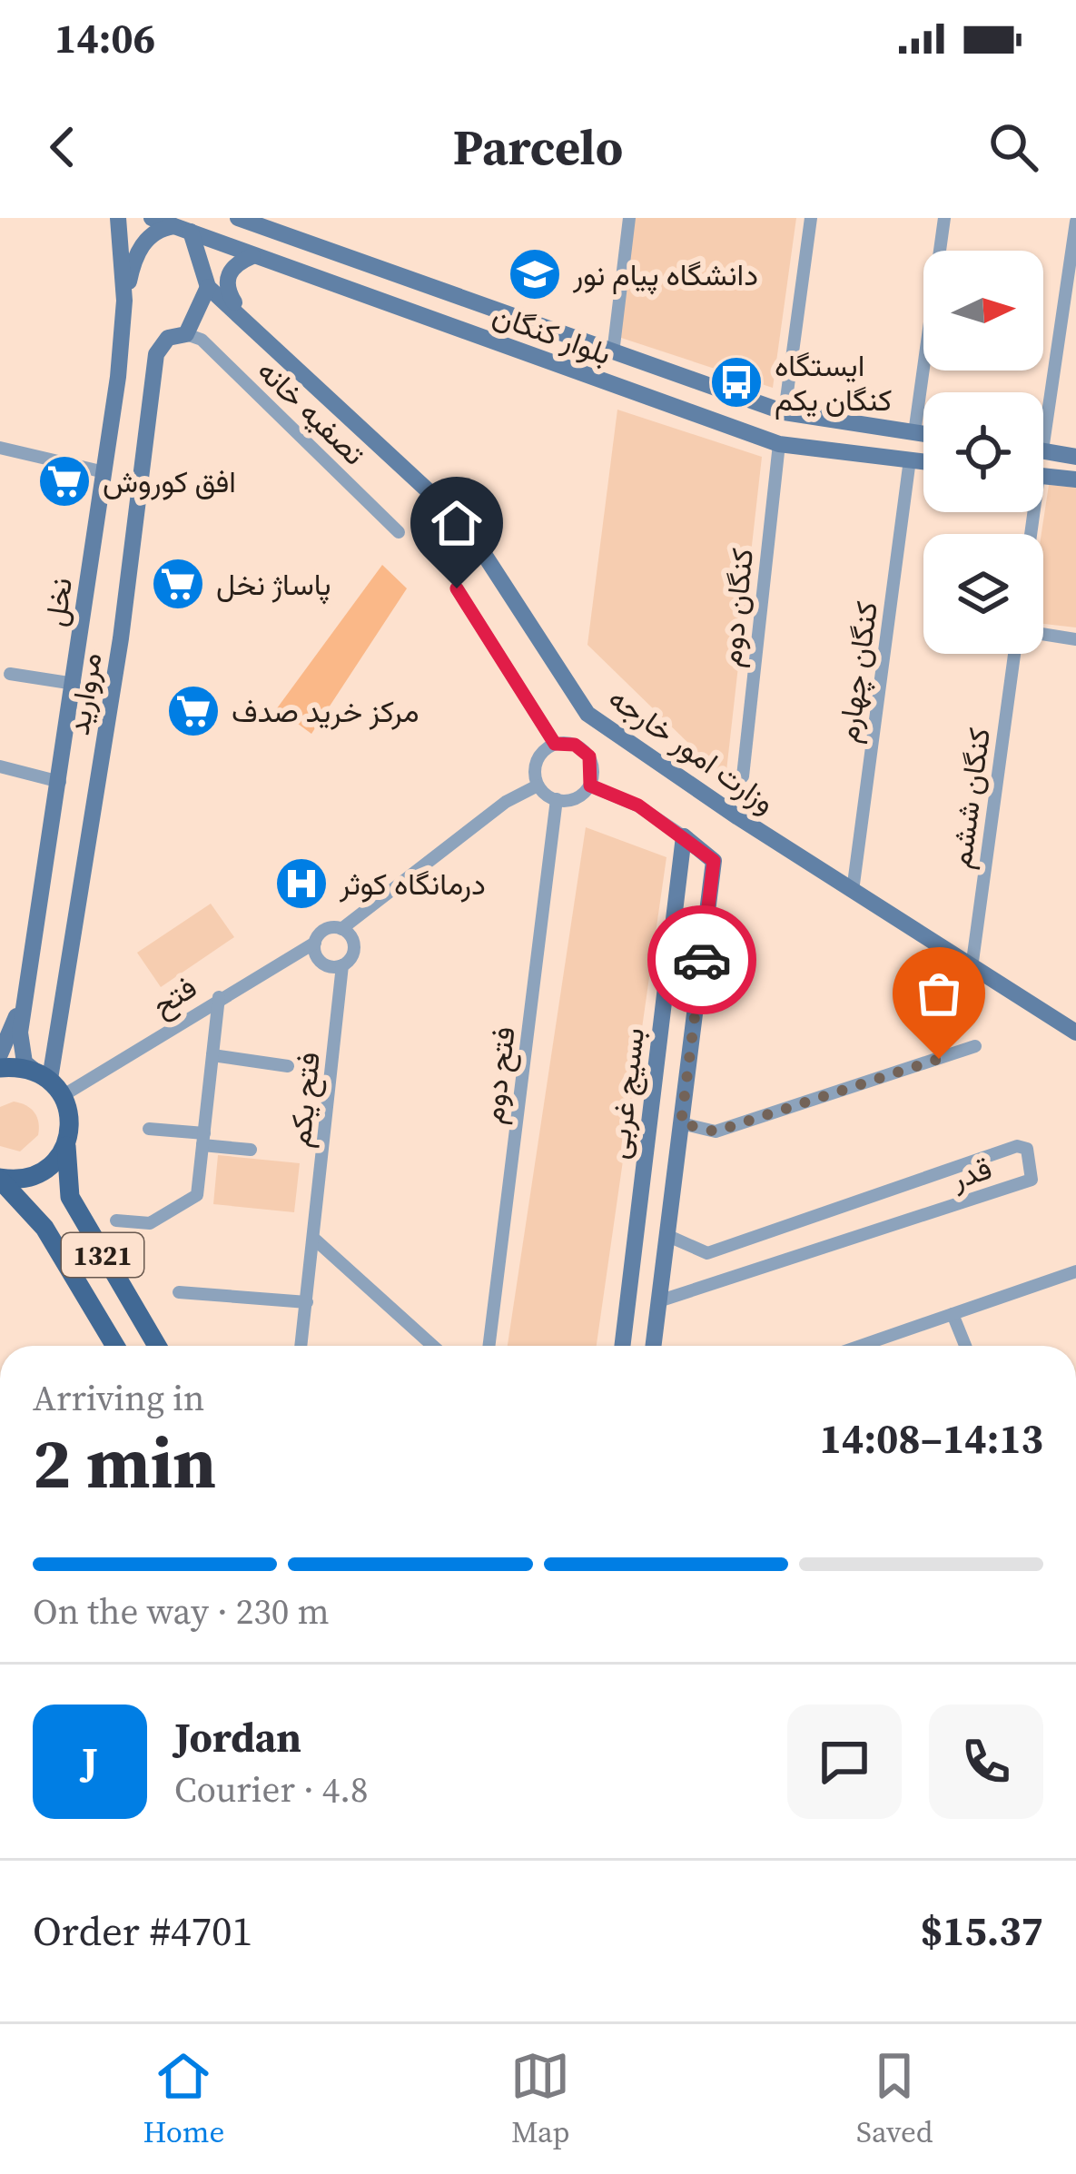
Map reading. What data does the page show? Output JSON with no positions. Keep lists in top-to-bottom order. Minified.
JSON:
{"streets":{"main road":["بلوار کنگان","نخل","مروارید","وزارت امور خارجه","بسیج غربی","1321"],"street":["تصفیه خانه","کنگان دوم","کنگان چهارم","کنگان ششم","فتح","فتح دوم","فتح یکم","قدر"]},"crossings":[["بلوار کنگان","کنگان دوم"],["بلوار کنگان","کنگان چهارم"],["تصفیه خانه","مروارید"],["کنگان چهارم","وزارت امور خارجه"],["مروارید","وزارت امور خارجه"],["وزارت امور خارجه","کنگان ششم"],["فتح","فتح یکم"],["بسیج غربی","قدر"]],"places":{"school or university":["دانشگاه پیام نور"],"bus stop":["ایستگاه کنگان یکم"],"supermarket":["افق کوروش","پاساژ نخل","مرکز خرید صدف"],"hospital":["درمانگاه کوثر"]},"north":"right","page":{"status":"14:06","header":"Parcelo","heading":["2 min","Arriving in","14:08–14:13"],"panel":["Jordan","Courier · 4.8","Order #4701","$15.37"],"bar":"On the way · 230 m","round":"J","tabs":["Home","Map","Saved"]}}
